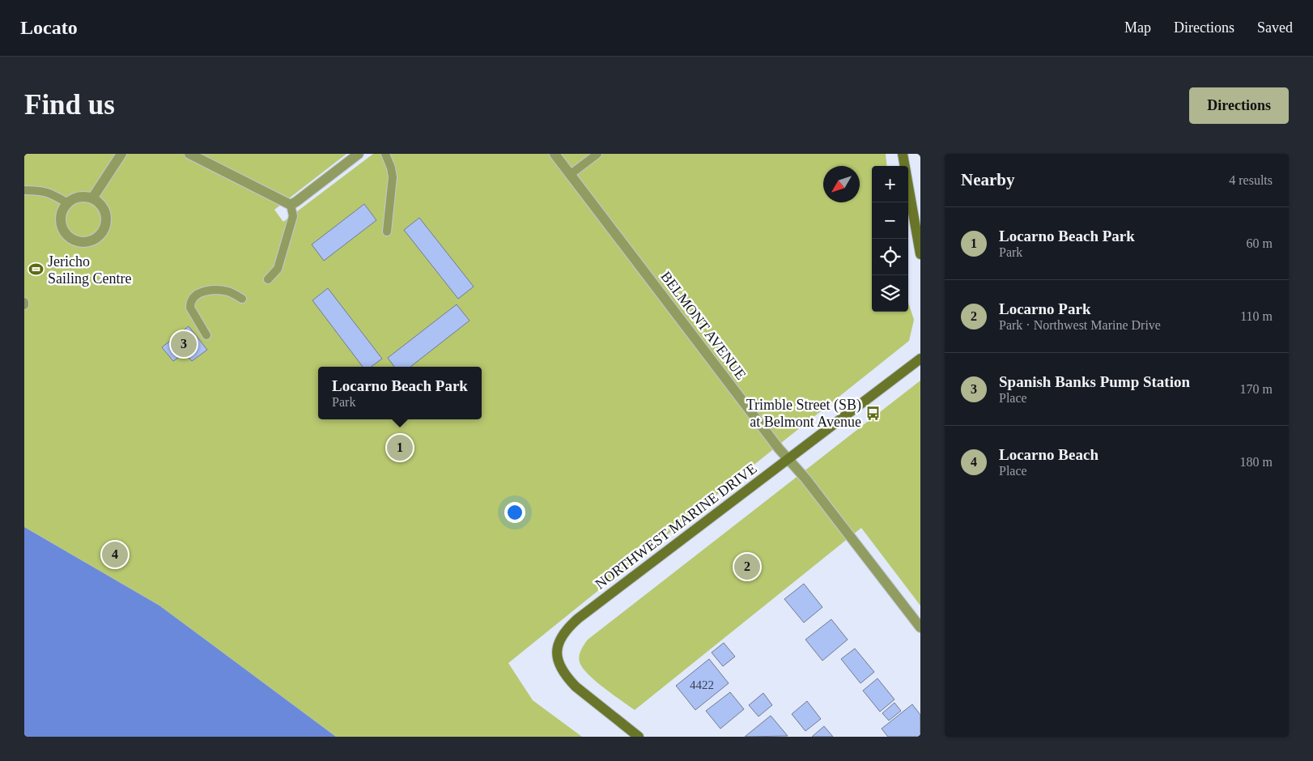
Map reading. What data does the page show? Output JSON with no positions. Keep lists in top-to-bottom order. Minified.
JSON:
{"streets":{"street":["BELMONT AVENUE","NORTHWEST MARINE DRIVE"]},"crossings":[["BELMONT AVENUE","NORTHWEST MARINE DRIVE"]],"places":{"sports":["Jericho Sailing Centre"],"bus stop":["Trimble Street (SB) at Belmont Avenue"]},"house_numbers":["4422"],"north":"bottom left","page":{"header":"Locato","nav":["Map","Directions","Saved"],"buttons":"Directions","title":"Find us","heading":["Nearby","4 results"],"map_buttons":["+","−"],"list":[{"mark":"1","name":"Locarno Beach Park","note":"Park","value":"60 m"},{"mark":"2","name":"Locarno Park","note":"Park · Northwest Marine Drive","value":"110 m"},{"mark":"3","name":"Spanish Banks Pump Station","note":"Place","value":"170 m"},{"mark":"4","name":"Locarno Beach","note":"Place","value":"180 m"}],"pins":["3","1","4","2"],"popup":["Locarno Beach Park","Park"]}}
